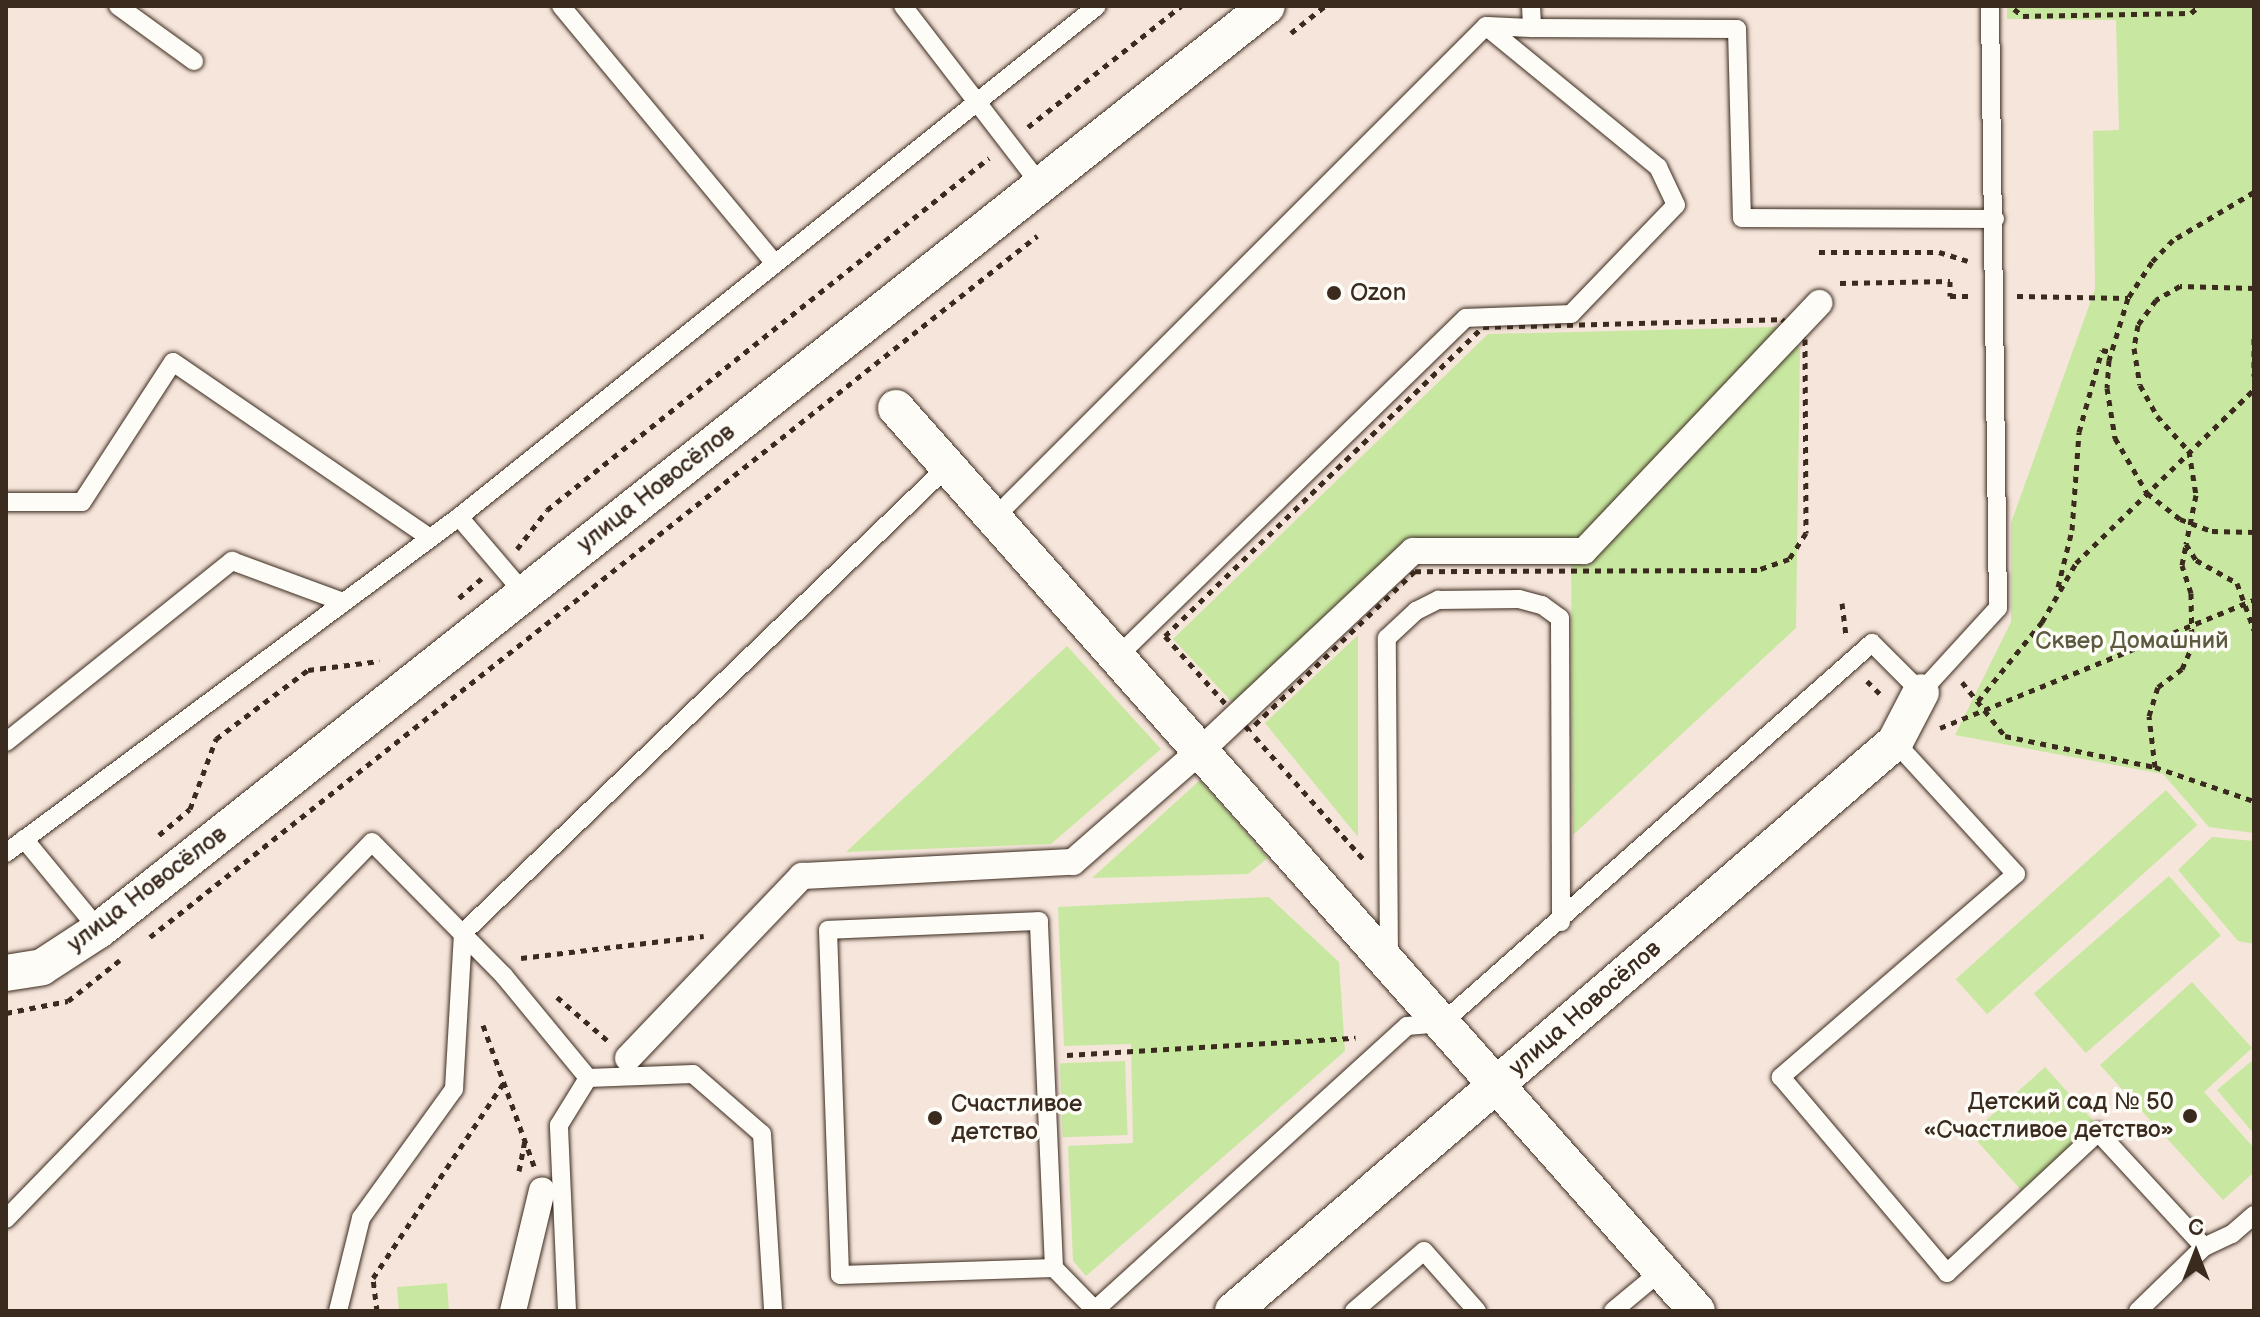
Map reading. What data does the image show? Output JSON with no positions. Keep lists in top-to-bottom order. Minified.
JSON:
{"streets":{"street":["улица Новосёлов"]},"parks":["Сквер Домашний"],"places":["Ozon","Детский сад № 50 «Счастливое детство»","Счастливое детство"],"north":"top"}
